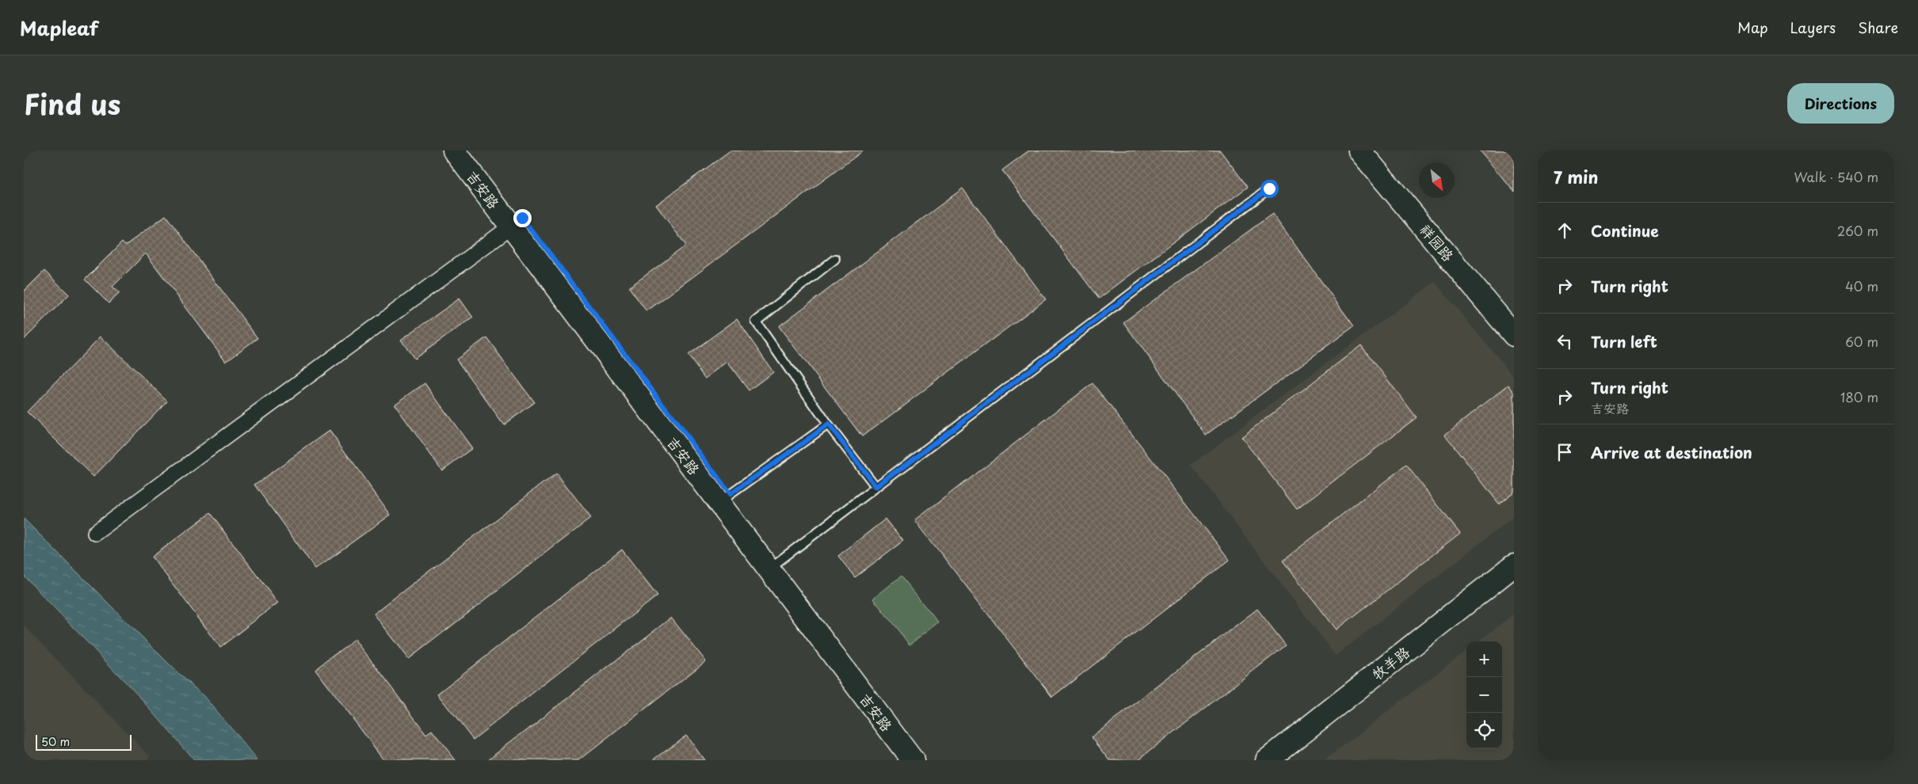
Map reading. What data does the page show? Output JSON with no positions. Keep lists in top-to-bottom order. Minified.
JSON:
{"streets":{"street":["吉安路","祥园路","牧羊路"]},"scale_bar":"50 m","north":"bottom right","page":{"header":"Mapleaf","nav":["Map","Layers","Share"],"title":"Find us","buttons":"Directions","heading":["7 min","Walk · 540 m"],"list":[["Continue","260 m"],["Turn right","40 m"],["Turn left","60 m"],["Turn right","吉安路","180 m"],"Arrive at destination"],"map_buttons":["+","−"],"scale":"50 m"}}
